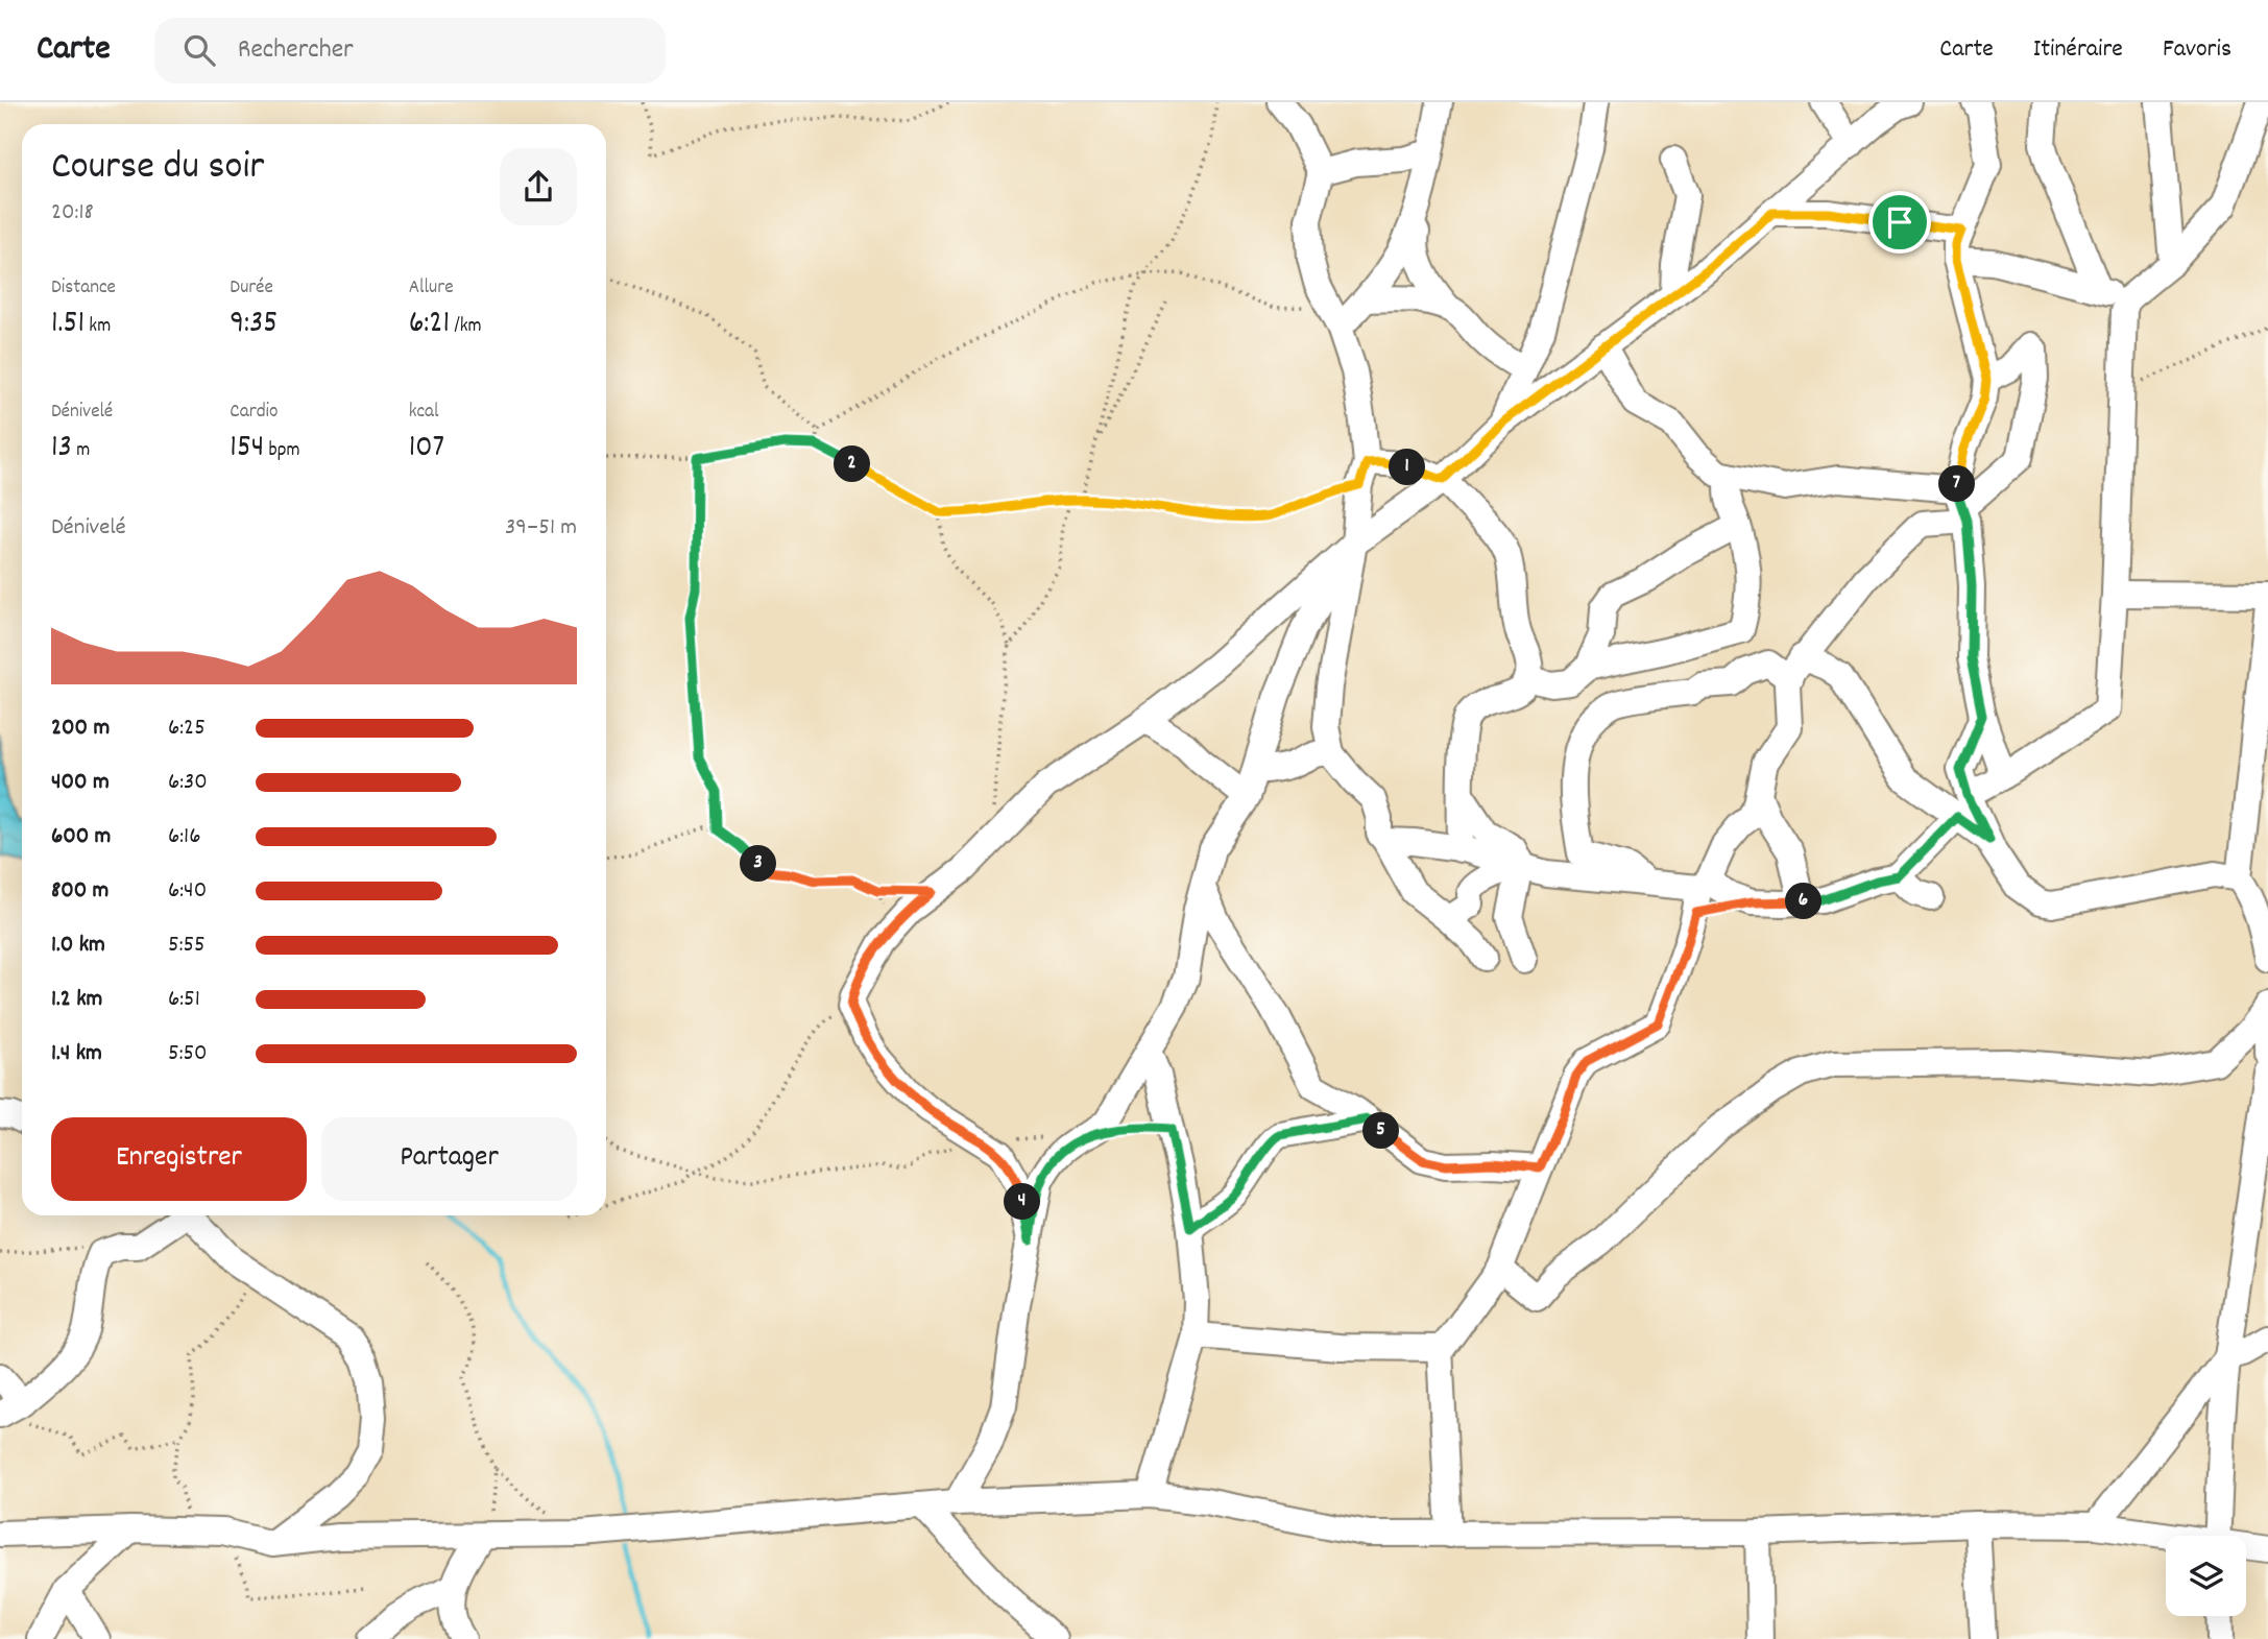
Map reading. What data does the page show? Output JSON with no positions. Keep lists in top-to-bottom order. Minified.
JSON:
{"page":{"header":"Carte","search":"Rechercher","nav":["Carte","Itinéraire","Favoris"],"heading":["Course du soir","20:18"],"stats":[["Distance","1.51 km"],["Durée","9:35"],["Allure","6:21 /km"],["Dénivelé","13 m"],["Cardio","154 bpm"],["kcal","107"]],"pins":["2","1","7","3","6","5","4"],"chart":["Dénivelé","39–51 m"],"list":[{"name":"200 m","note":"6:25"},{"name":"400 m","note":"6:30"},{"name":"600 m","note":"6:16"},{"name":"800 m","note":"6:40"},{"name":"1.0 km","note":"5:55"},{"name":"1.2 km","note":"6:51"},{"name":"1.4 km","note":"5:50"}],"buttons":["Enregistrer","Partager"]}}
